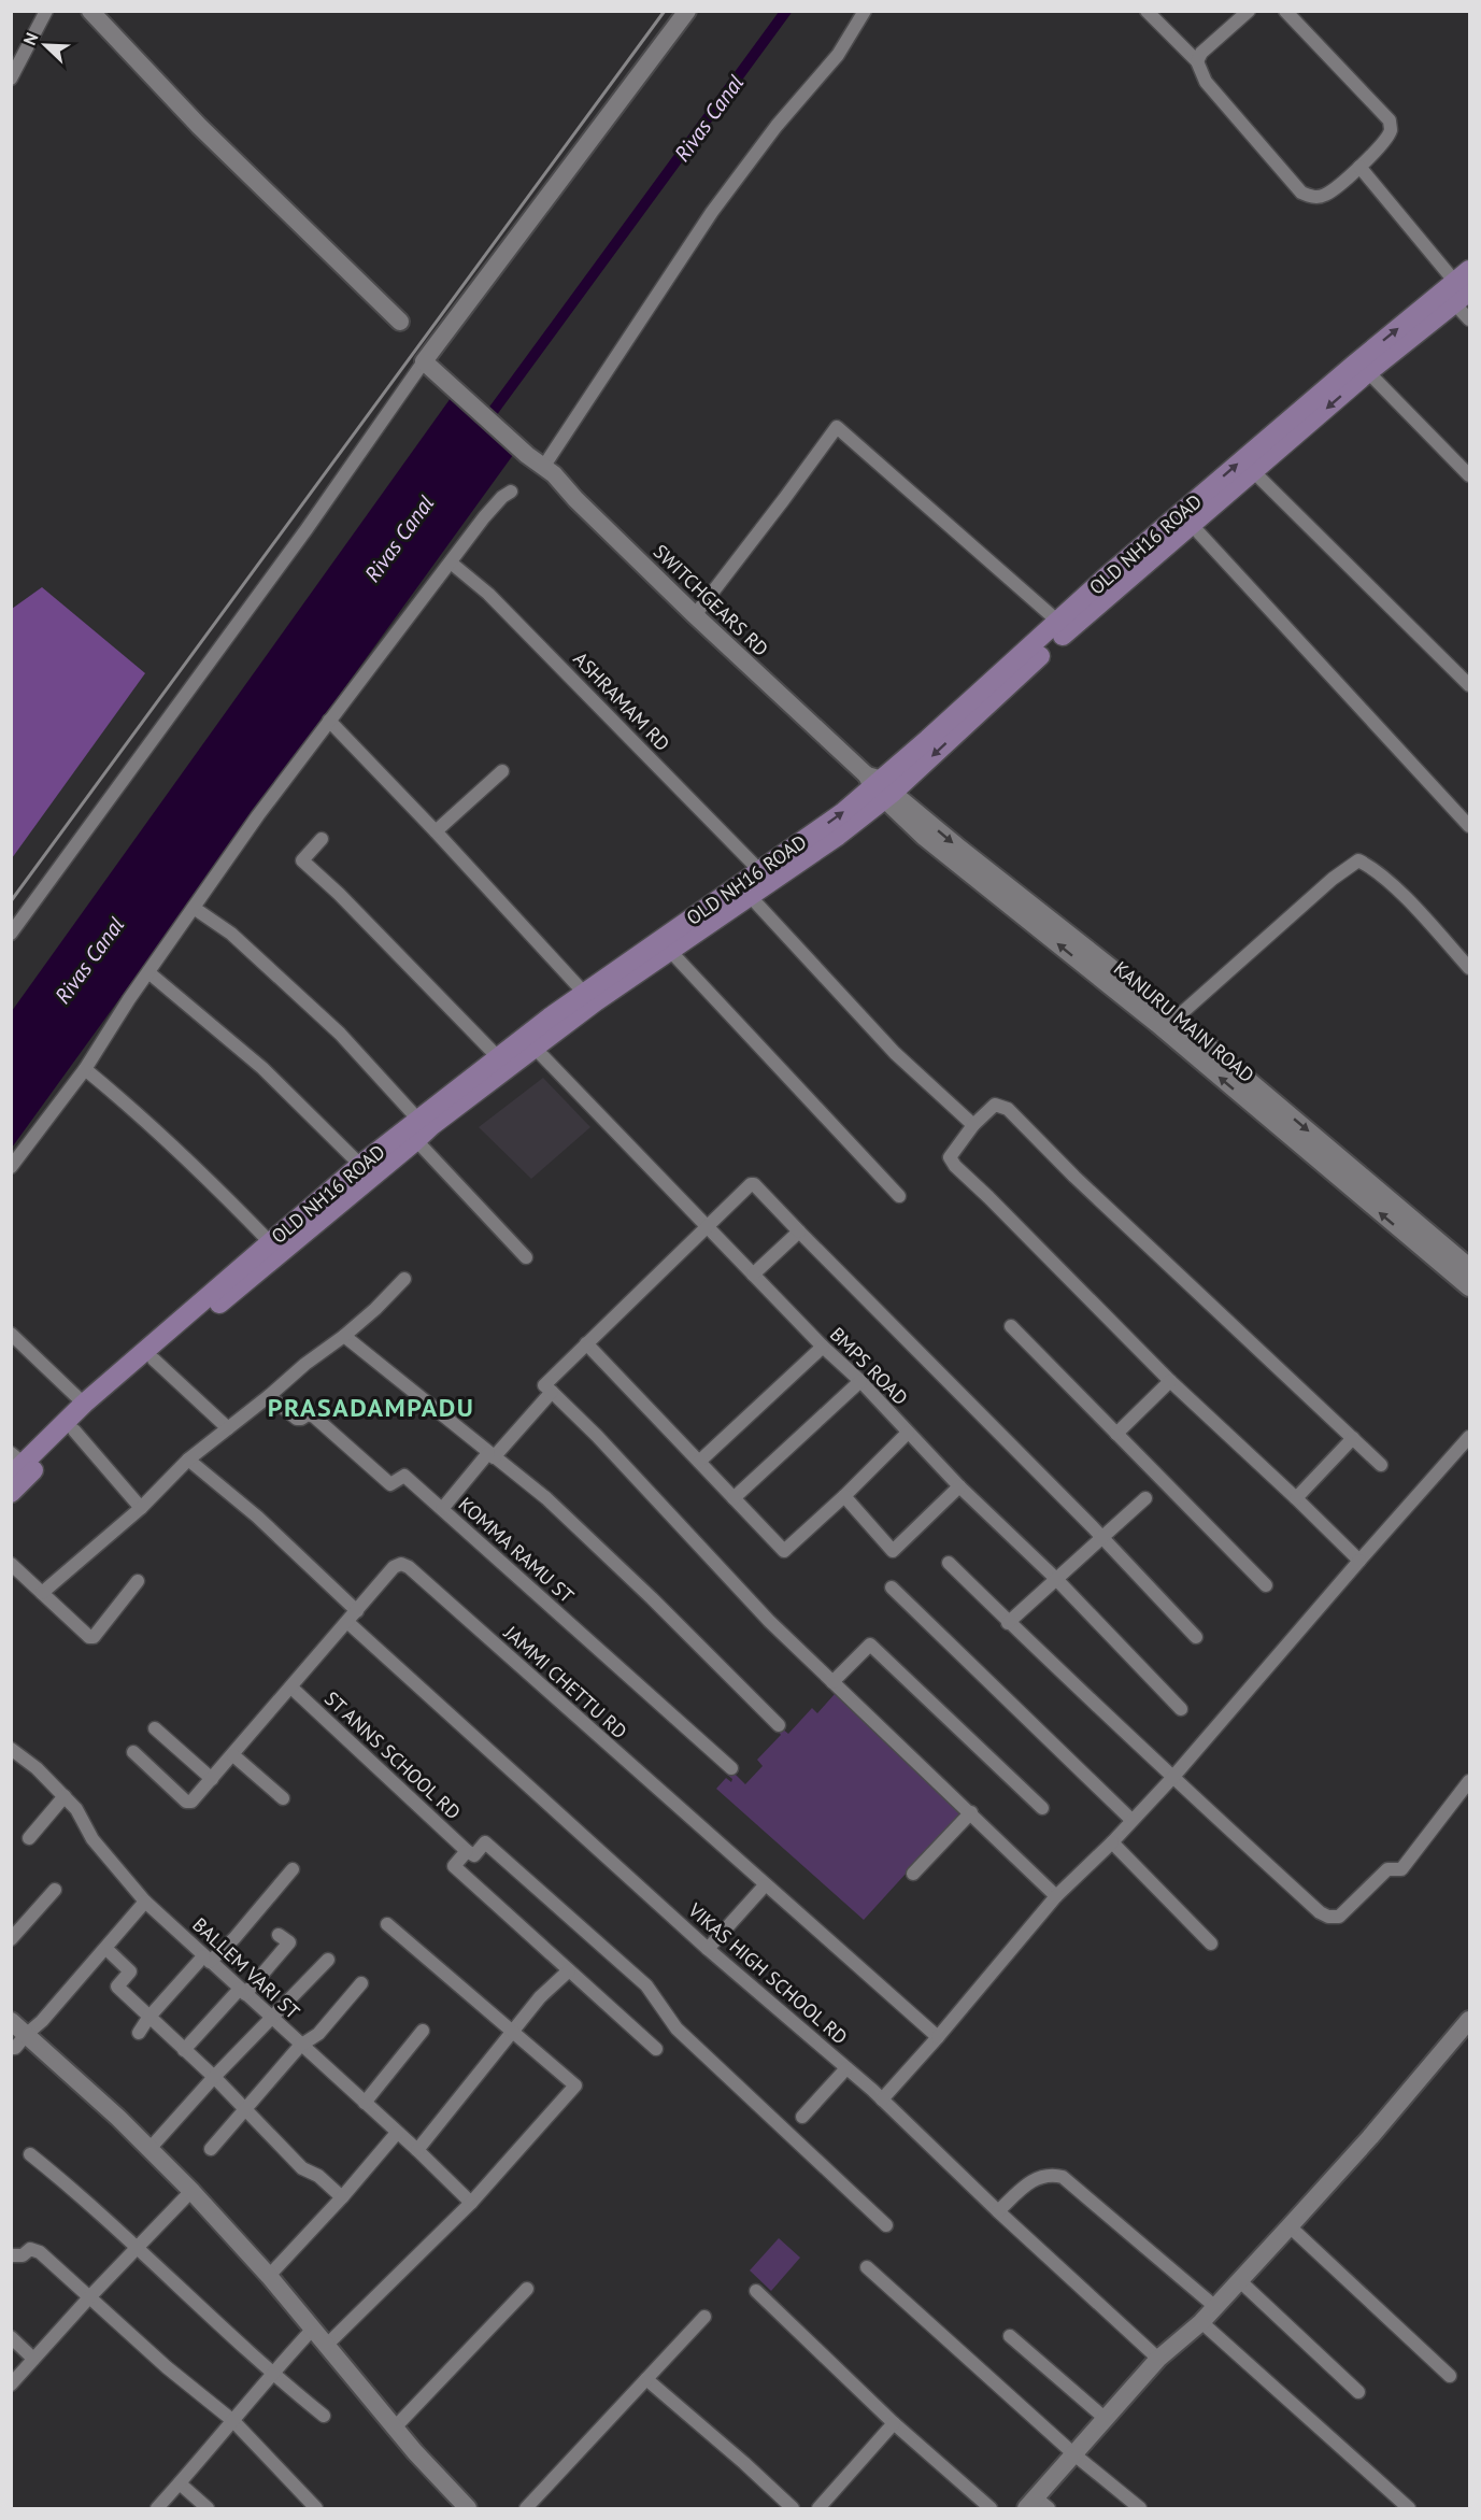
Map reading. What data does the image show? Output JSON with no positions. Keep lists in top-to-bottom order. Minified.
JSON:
{"streets":{"main road":["OLD NH16 ROAD"],"street":["SWITCHGEARS RD","ASHRAMAM RD","KANURU MAIN ROAD","BMPS ROAD","KOMMA RAMU ST","JAMMI CHETTU RD","ST ANNS SCHOOL RD","BALLEM VARI ST","VIKAS HIGH SCHOOL RD"]},"crossings":[["OLD NH16 ROAD","SWITCHGEARS RD"],["OLD NH16 ROAD","ASHRAMAM RD"],["OLD NH16 ROAD","KANURU MAIN ROAD"],["OLD NH16 ROAD","BMPS ROAD"],["SWITCHGEARS RD","KANURU MAIN ROAD"],["JAMMI CHETTU RD","ST ANNS SCHOOL RD"],["JAMMI CHETTU RD","VIKAS HIGH SCHOOL RD"]],"districts":["PRASADAMPADU"],"water":["Rivas Canal"],"north":"top left"}
